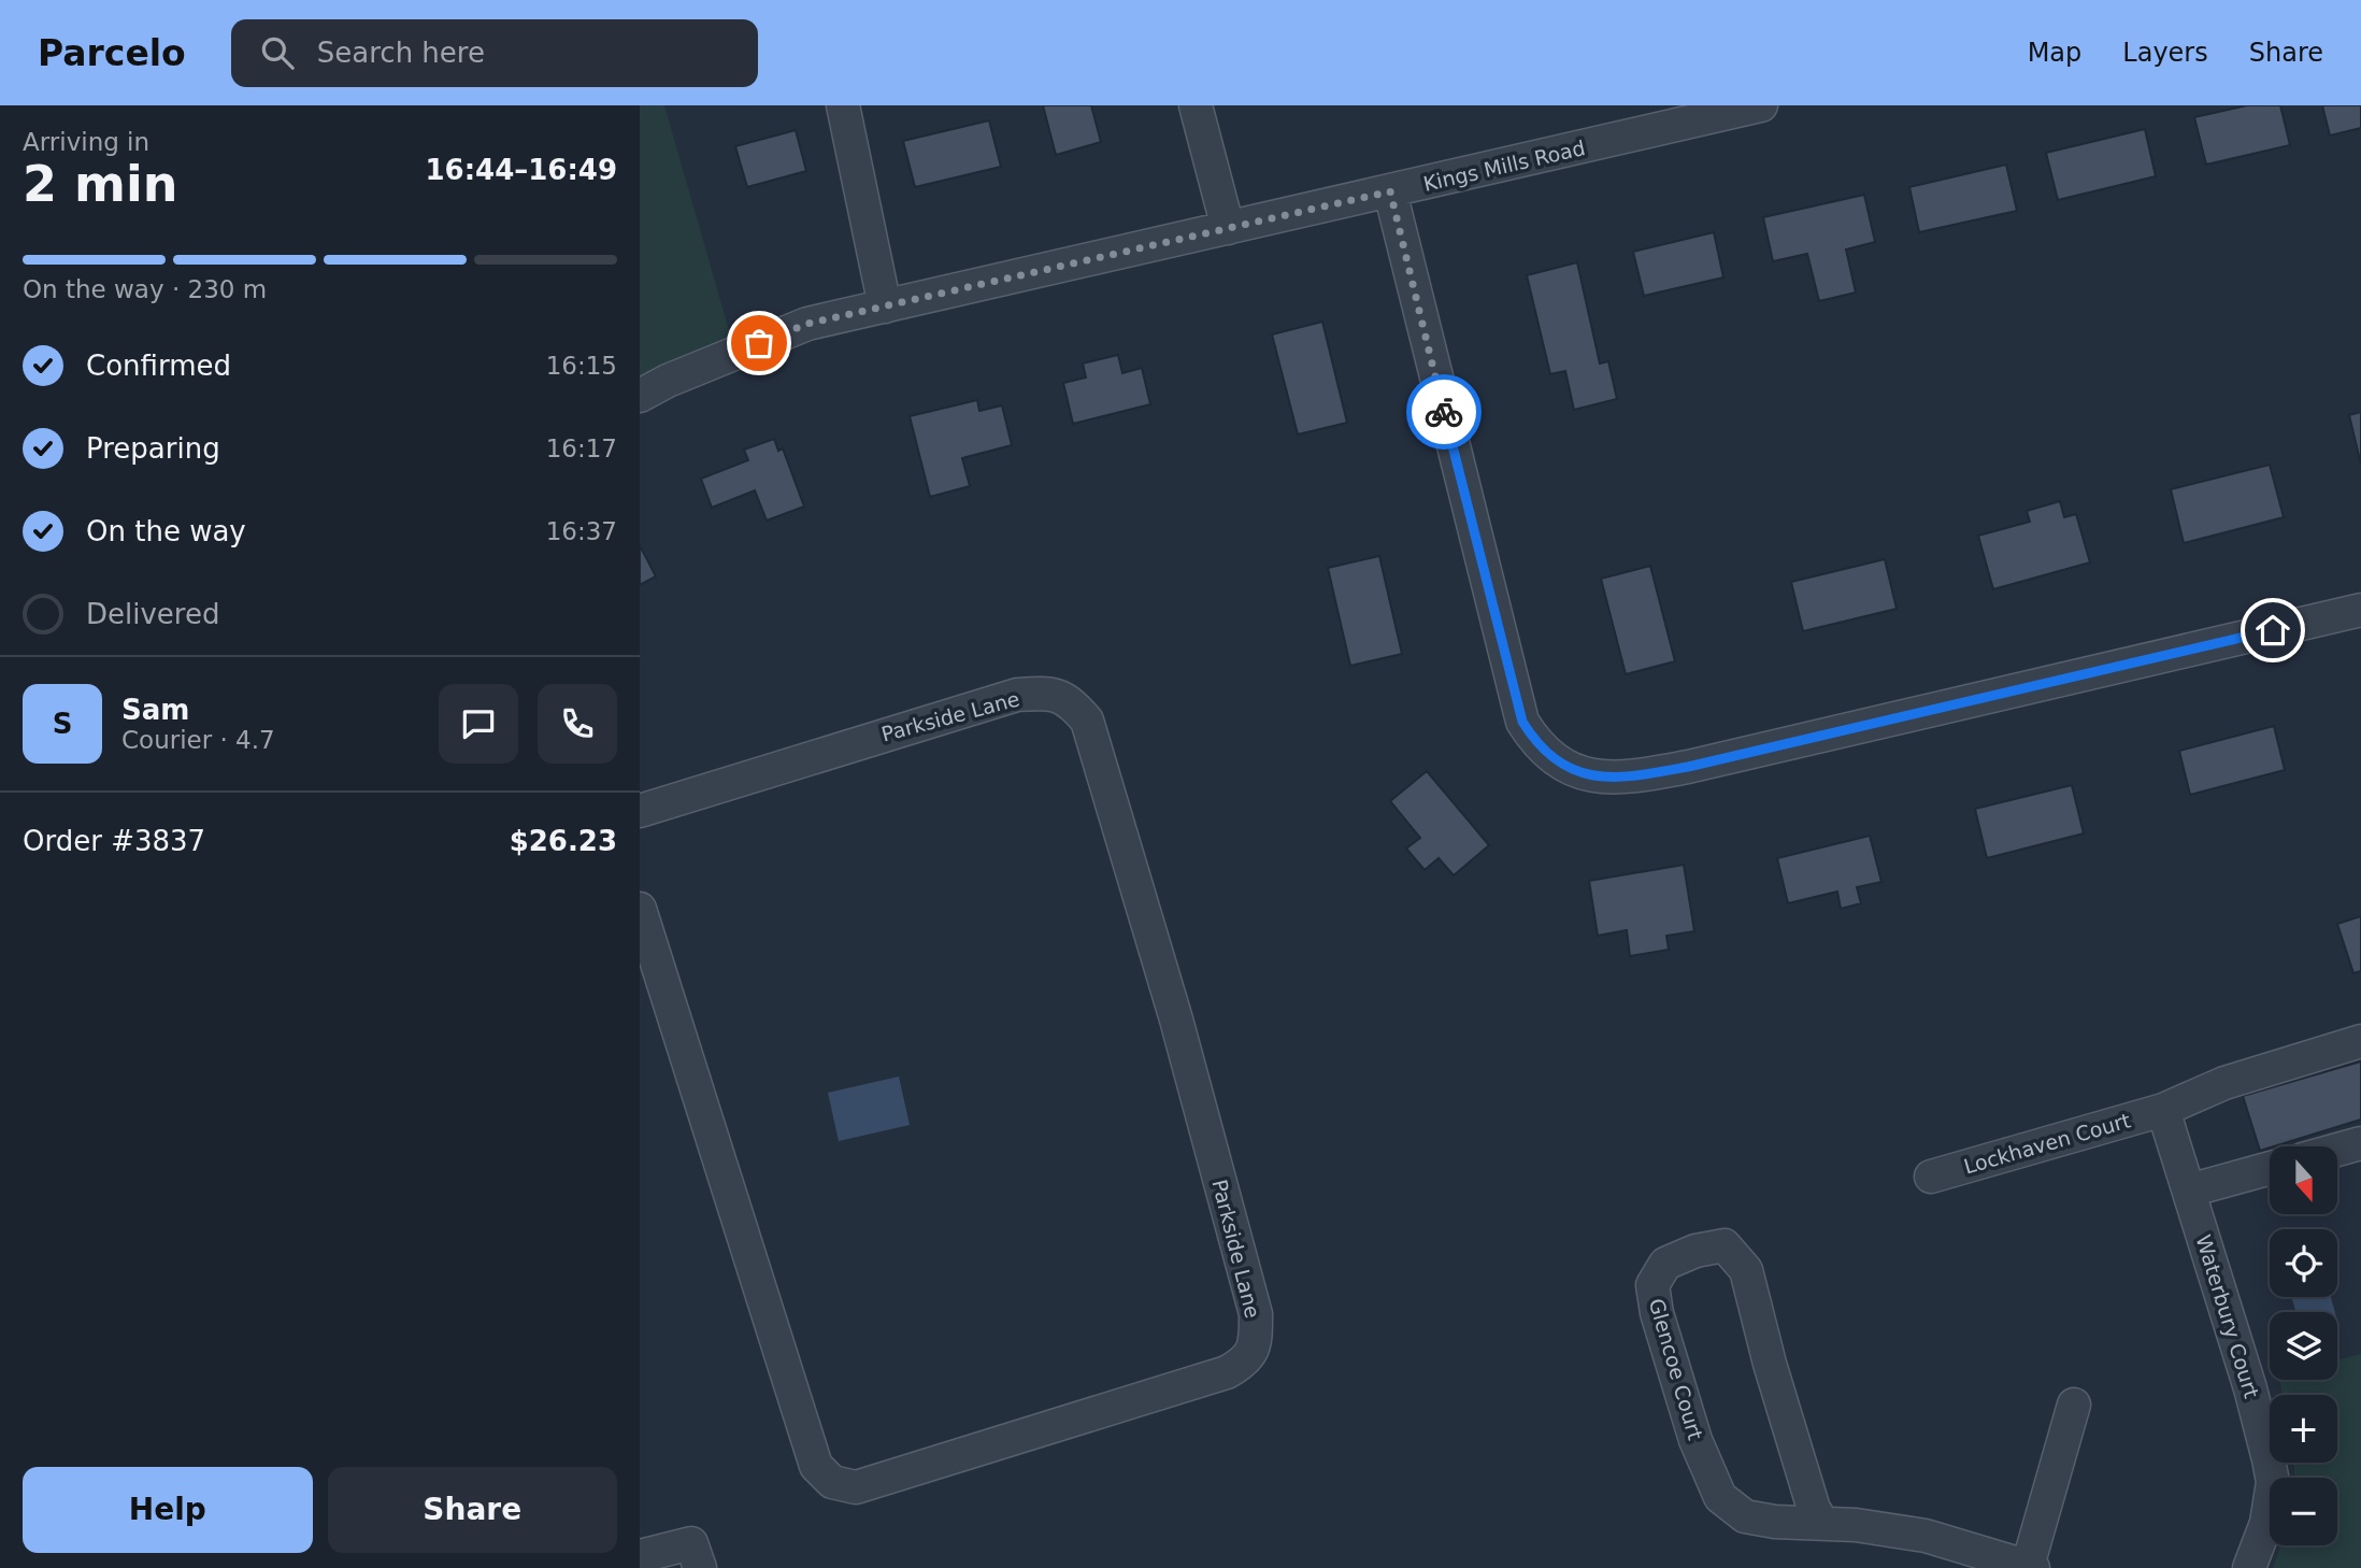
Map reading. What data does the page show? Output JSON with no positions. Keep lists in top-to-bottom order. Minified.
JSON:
{"streets":{"street":["Kings Mills Road","Parkside Lane","Lockhaven Court","Waterbury Court","Glencoe Court"]},"crossings":[["Lockhaven Court","Waterbury Court"]],"north":"bottom","page":{"header":"Parcelo","search":"Search here","nav":["Map","Layers","Share"],"heading":["2 min","Arriving in","16:44–16:49"],"panel":["Sam","Courier · 4.7","Order #3837","$26.23"],"bar":"On the way · 230 m","list":[["Confirmed","16:15"],["Preparing","16:17"],["On the way","16:37"],"Delivered"],"round":"S","map_buttons":["+","−"],"buttons":["Help","Share"]}}
